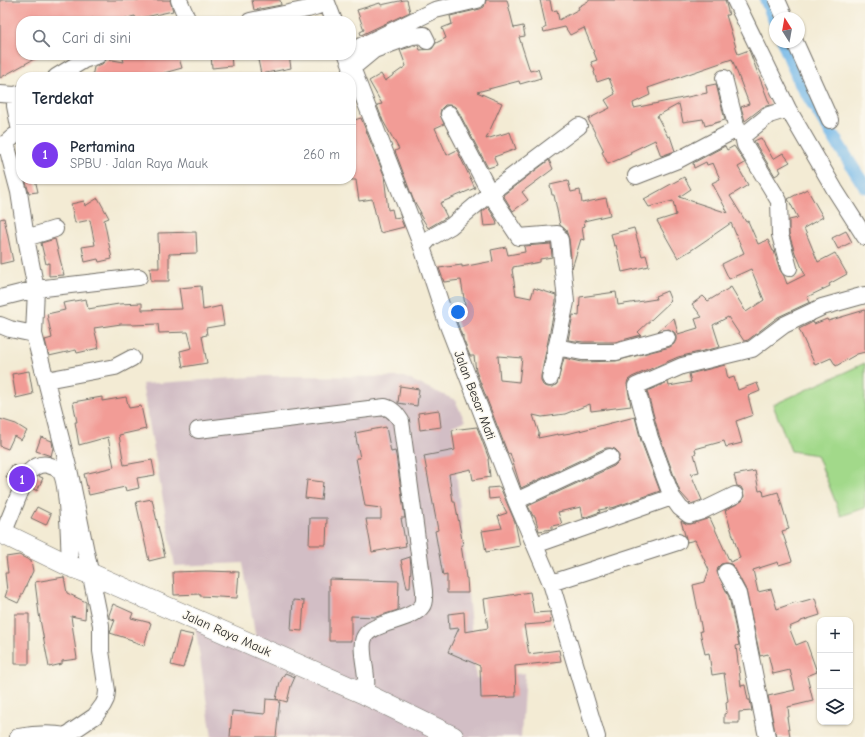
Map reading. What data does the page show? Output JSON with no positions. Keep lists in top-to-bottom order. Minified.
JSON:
{"streets":{"main road":["Jalan Raya Mauk"],"street":["Jalan Besar Mati"]},"north":"top","page":{"search":"Cari di sini","heading":"Terdekat","list":[{"mark":"1","name":"Pertamina","note":"SPBU · Jalan Raya Mauk","value":"260 m"}],"pins":"1","map_buttons":["+","−"]}}
